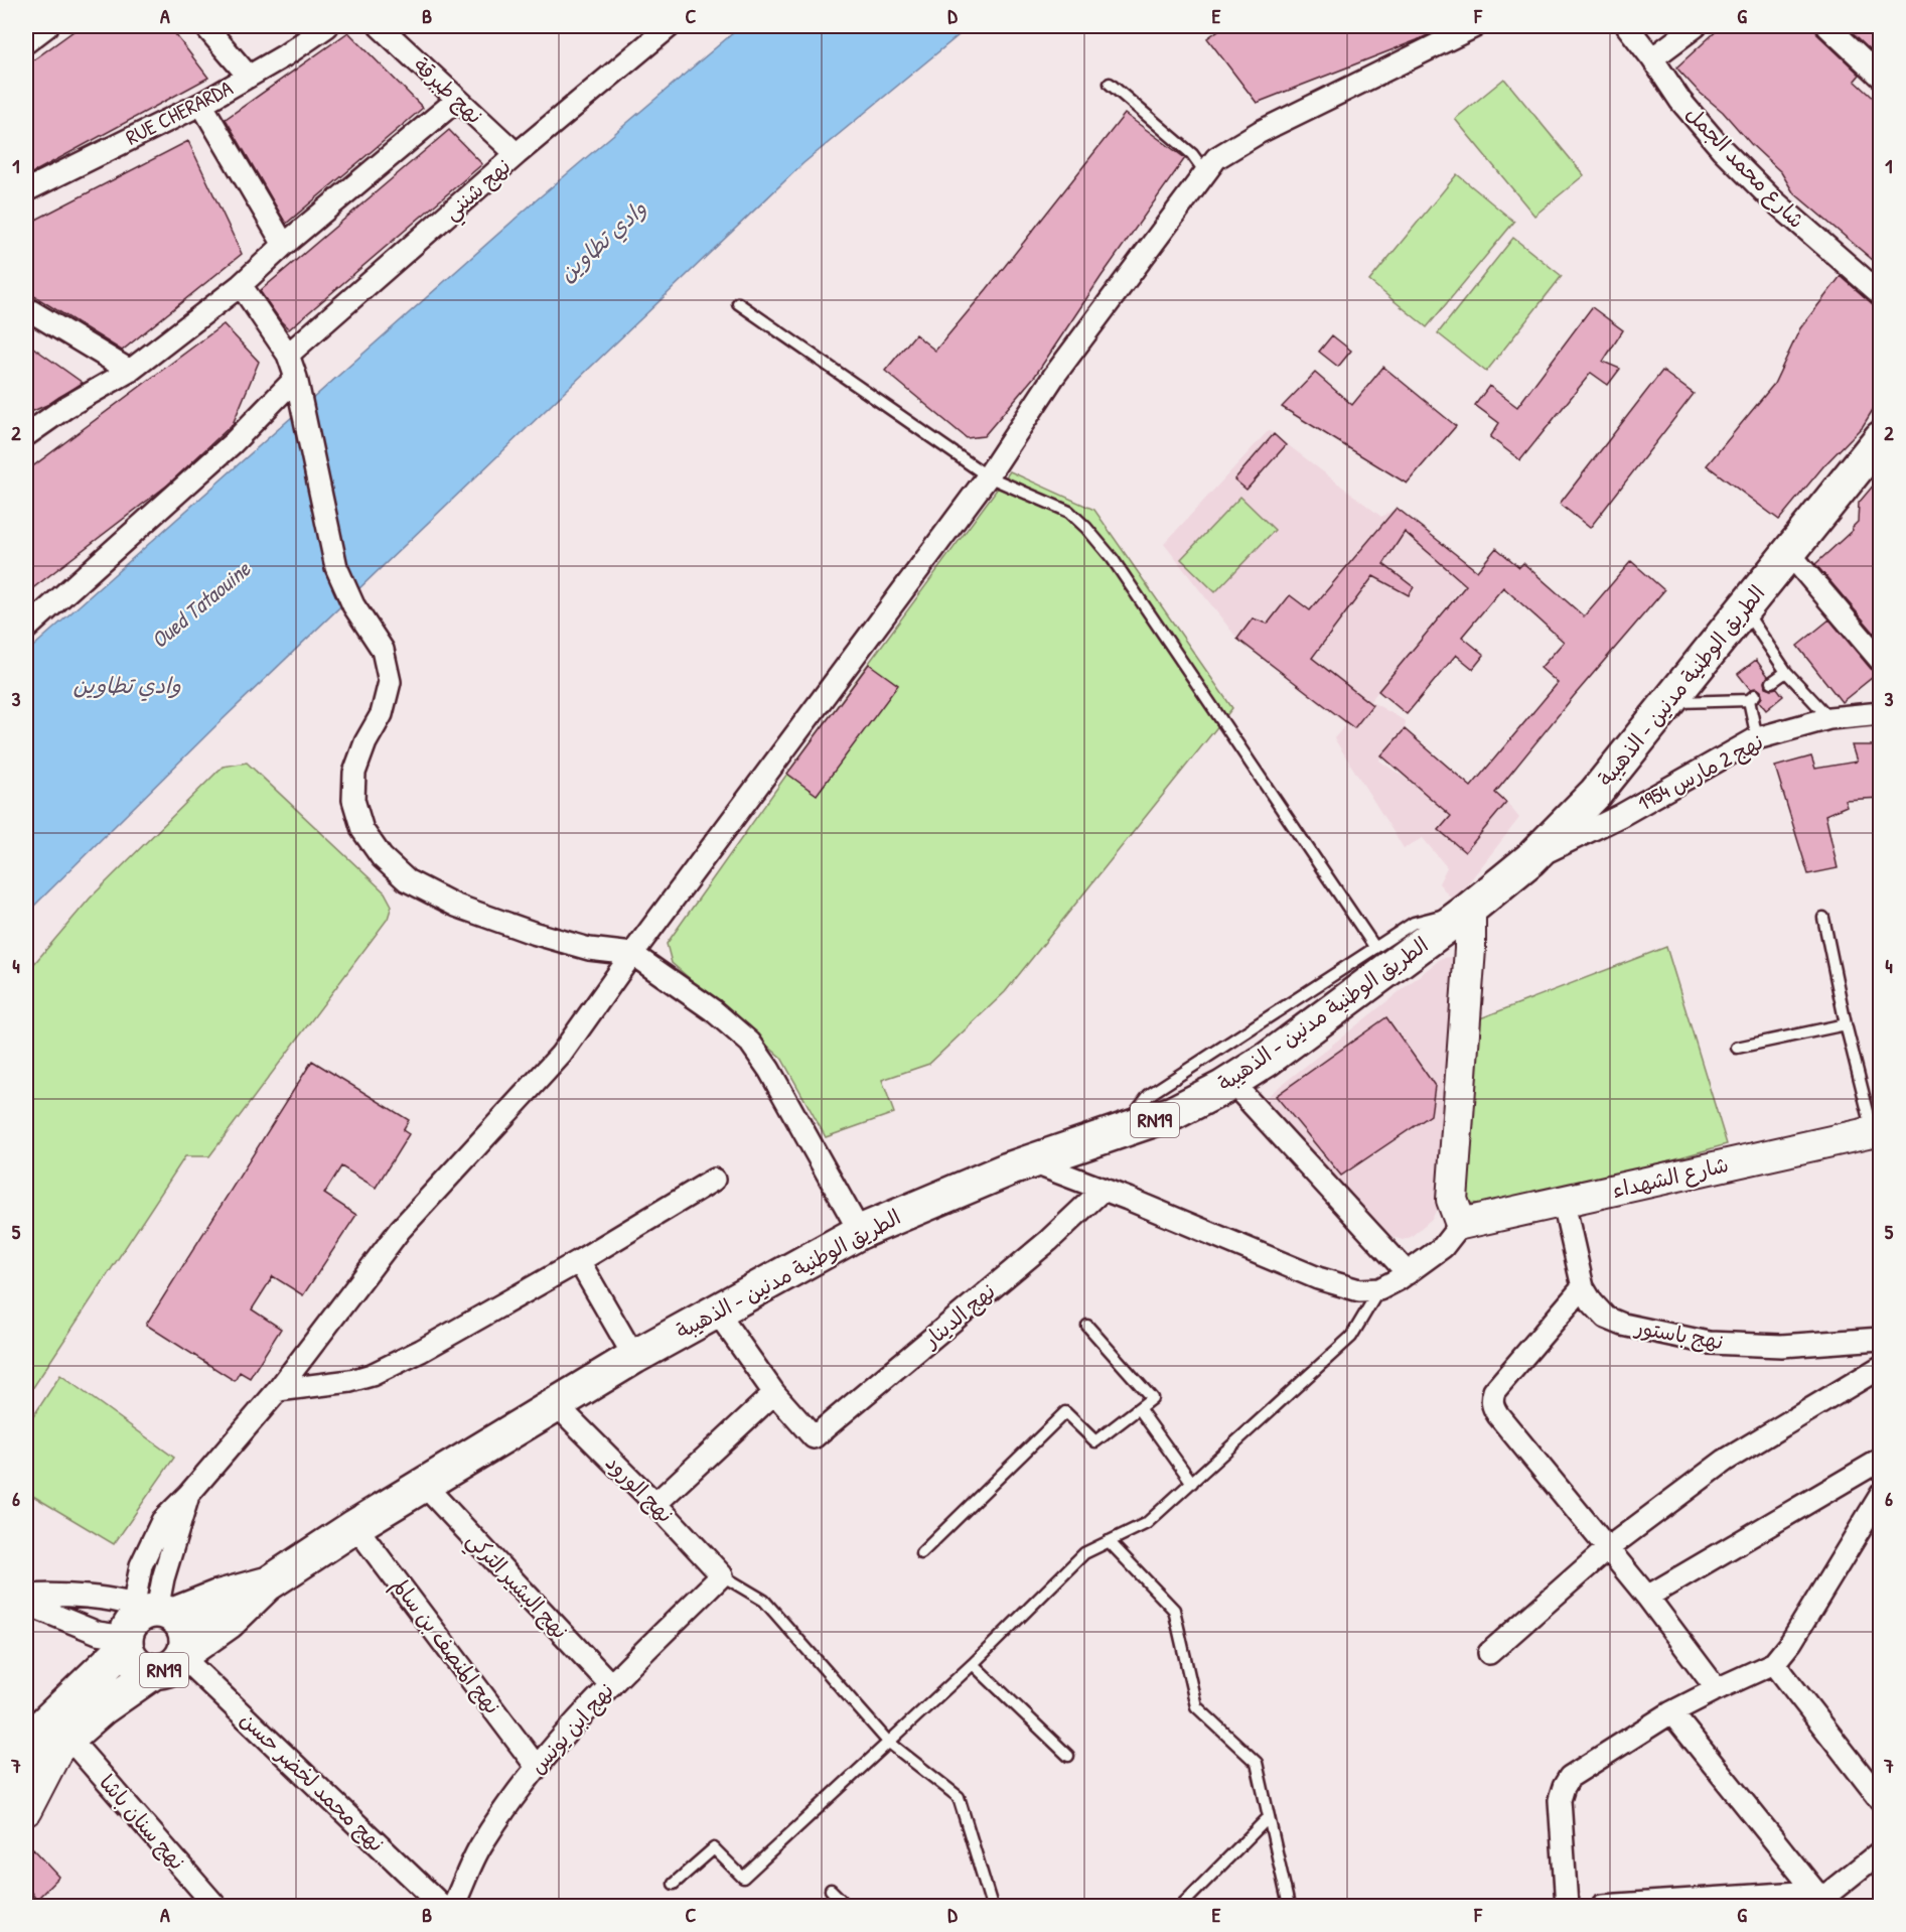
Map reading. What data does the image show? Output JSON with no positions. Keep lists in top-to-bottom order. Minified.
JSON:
{"streets":{"main road":["الطريق الوطنية مدنين - الذهيبة","RN19","شارع الشهداء"],"street":["نهج طبرقة","RUE CHERARDA","شارع محمد الجمل","نهج شنني","نهج 2 مارس 1954","نهج الدينار","نهج باستور","نهج الورود","نهج البشير التركي","نهج المنصف بن سالم","نهج ابن يونس","نهج محمد لخضر حسن","نهج سنان باشا"]},"crossings":[["نهج طبرقة","نهج شنني"],["الطريق الوطنية مدنين - الذهيبة","نهج 2 مارس 1954"],["الطريق الوطنية مدنين - الذهيبة","RN19"],["الطريق الوطنية مدنين - الذهيبة","نهج الورود"],["الطريق الوطنية مدنين - الذهيبة","نهج البشير التركي"],["الطريق الوطنية مدنين - الذهيبة","نهج المنصف بن سالم"],["الطريق الوطنية مدنين - الذهيبة","نهج محمد لخضر حسن"],["الطريق الوطنية مدنين - الذهيبة","نهج سنان باشا"],["RN19","نهج محمد لخضر حسن"],["شارع الشهداء","نهج باستور"],["نهج الورود","نهج ابن يونس"],["نهج البشير التركي","نهج ابن يونس"],["نهج المنصف بن سالم","نهج ابن يونس"]],"water":["وادي تطاوين","Oued Tataouine"],"grid":{"columns":["A","B","C","D","E","F","G"],"rows":["1","2","3","4","5","6","7"]}}
